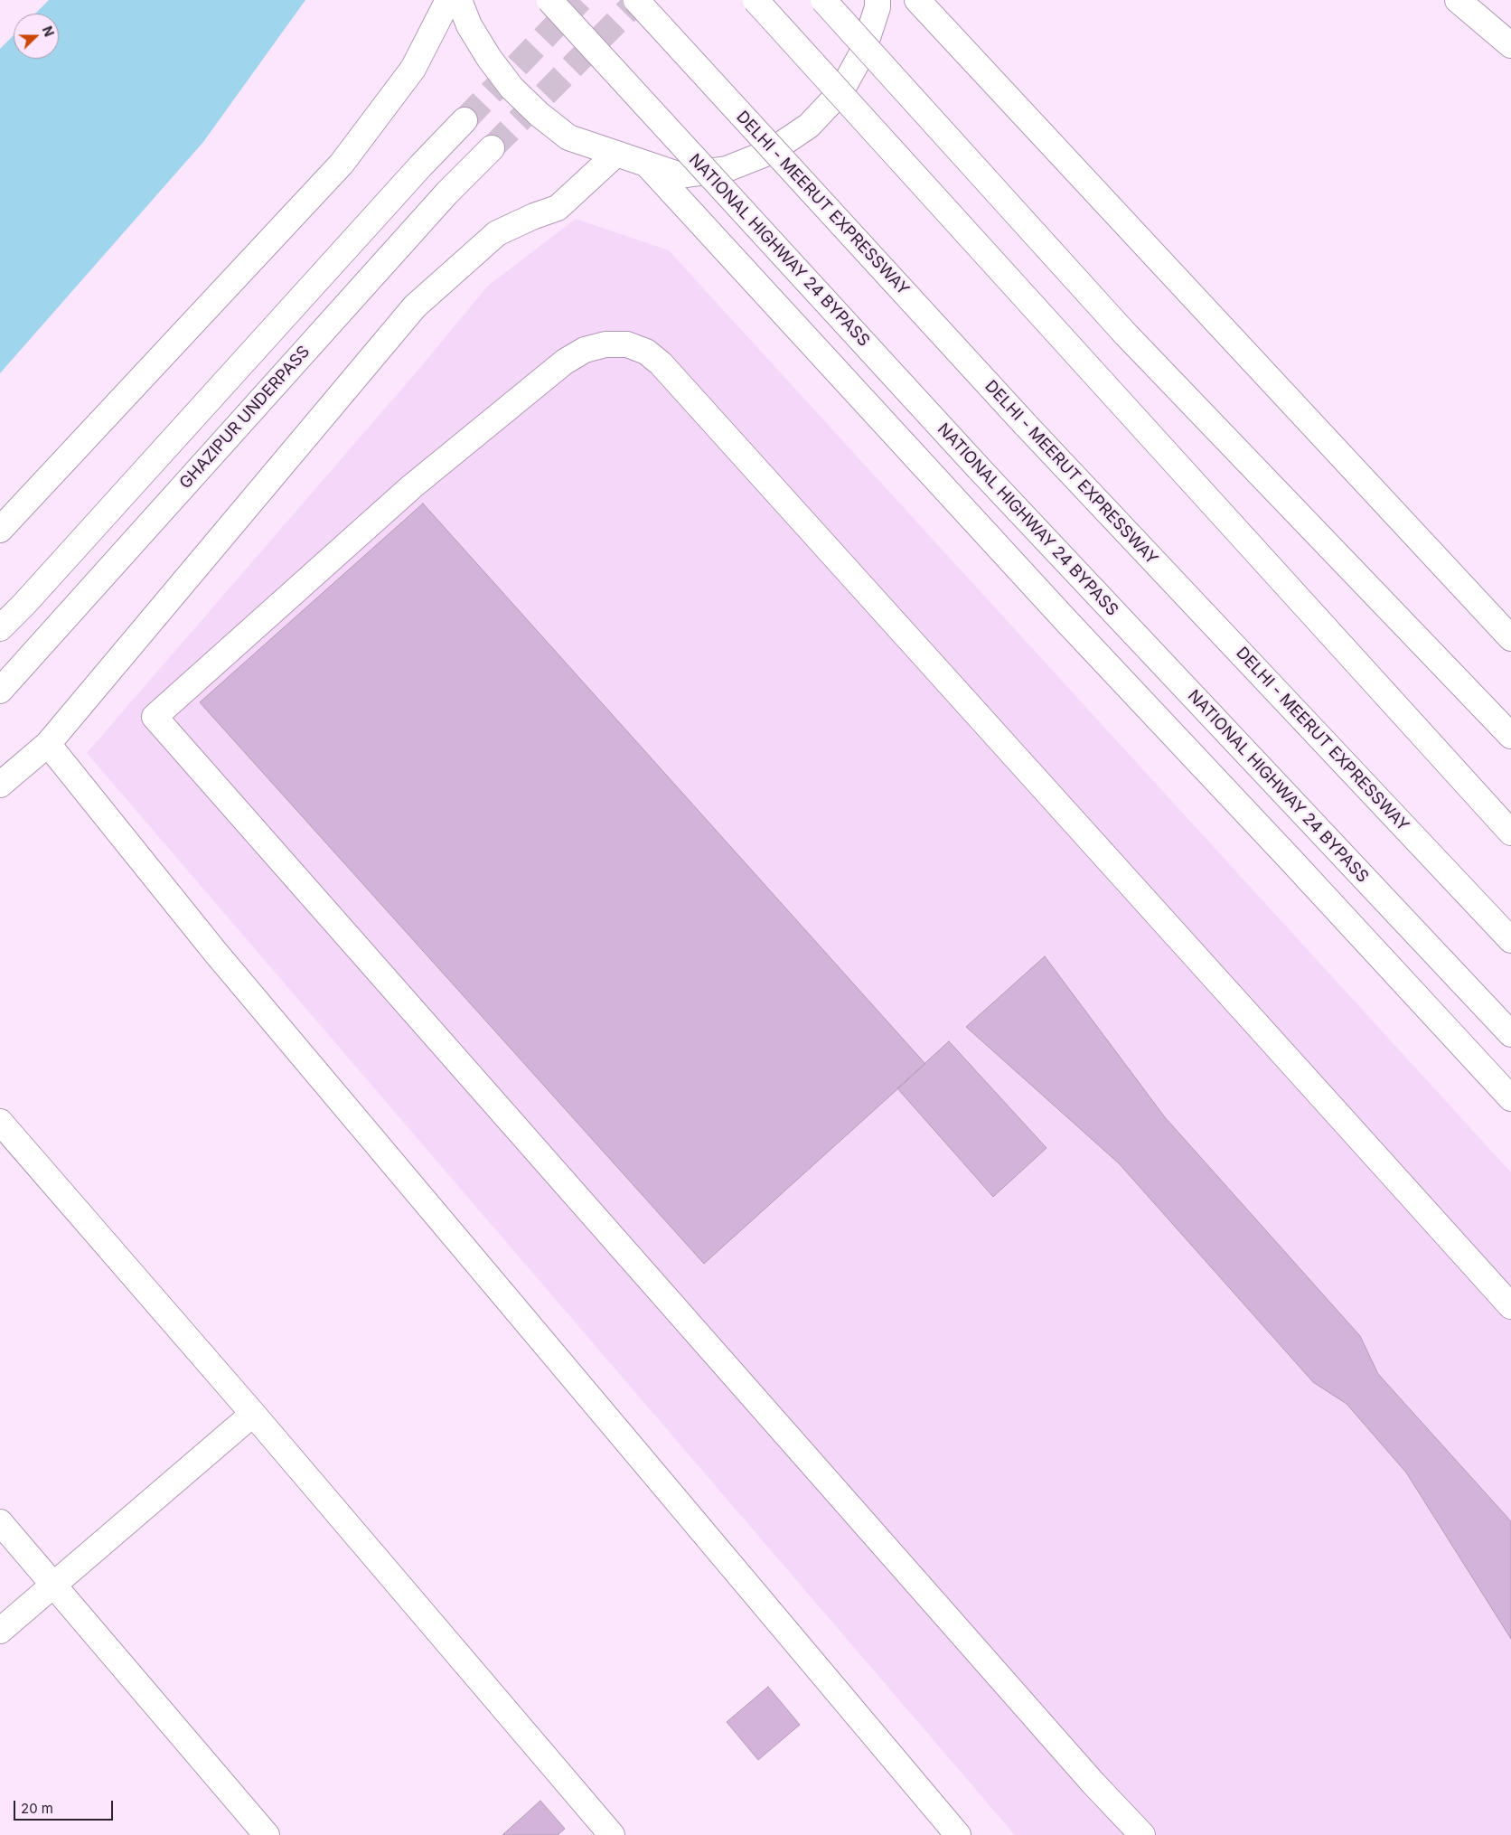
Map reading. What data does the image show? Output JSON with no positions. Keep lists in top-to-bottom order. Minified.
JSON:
{"streets":{"main road":["DELHI - MEERUT EXPRESSWAY","NATIONAL HIGHWAY 24 BYPASS","GHAZIPUR UNDERPASS"]},"scale_bar":"20 m","north":"right"}
